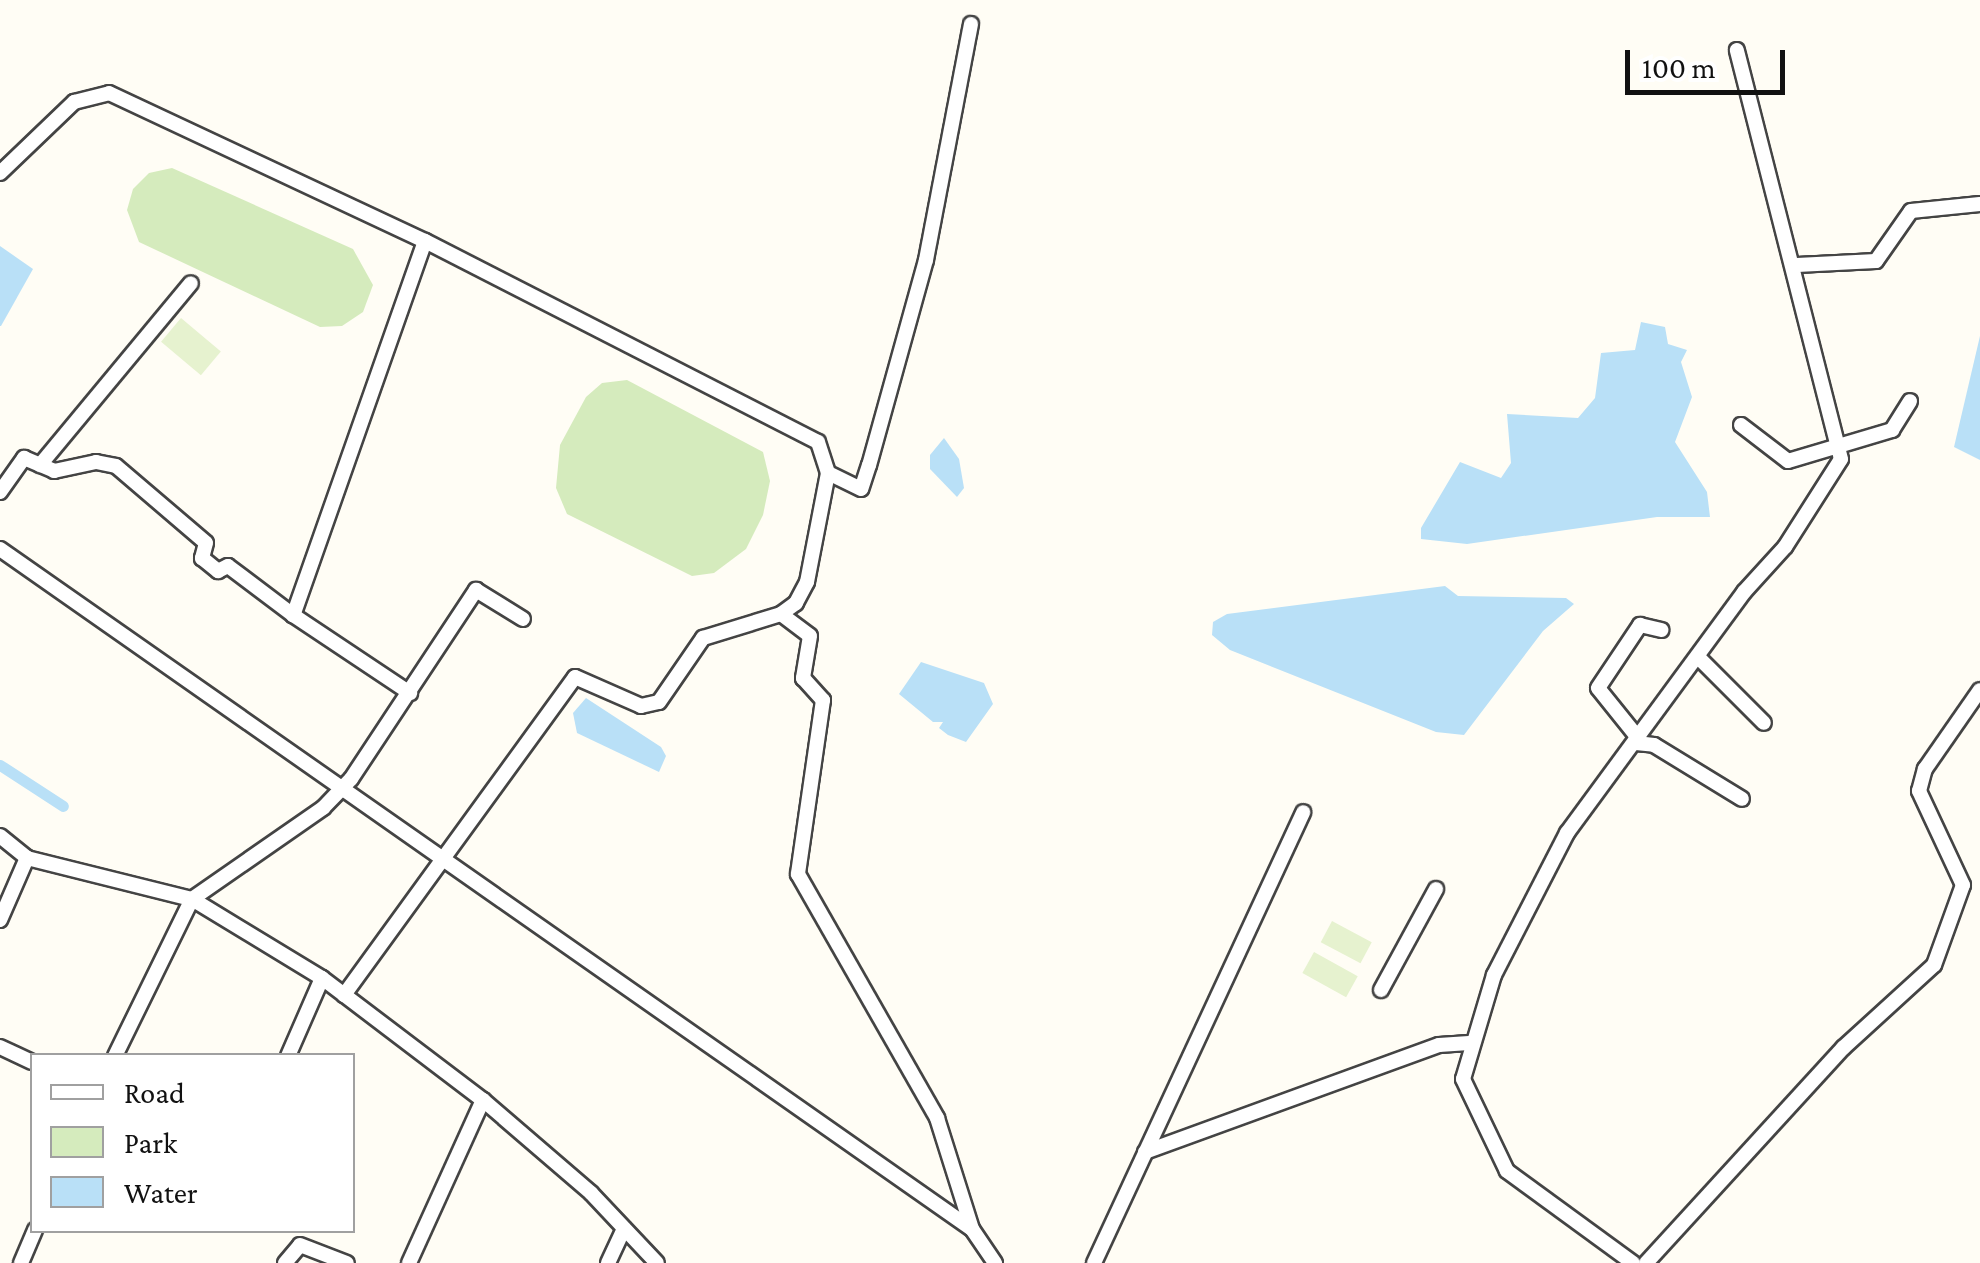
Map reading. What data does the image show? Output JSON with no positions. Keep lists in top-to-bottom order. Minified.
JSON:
{"legend":["Road","Park","Water"],"scale_bar":"100 m"}
